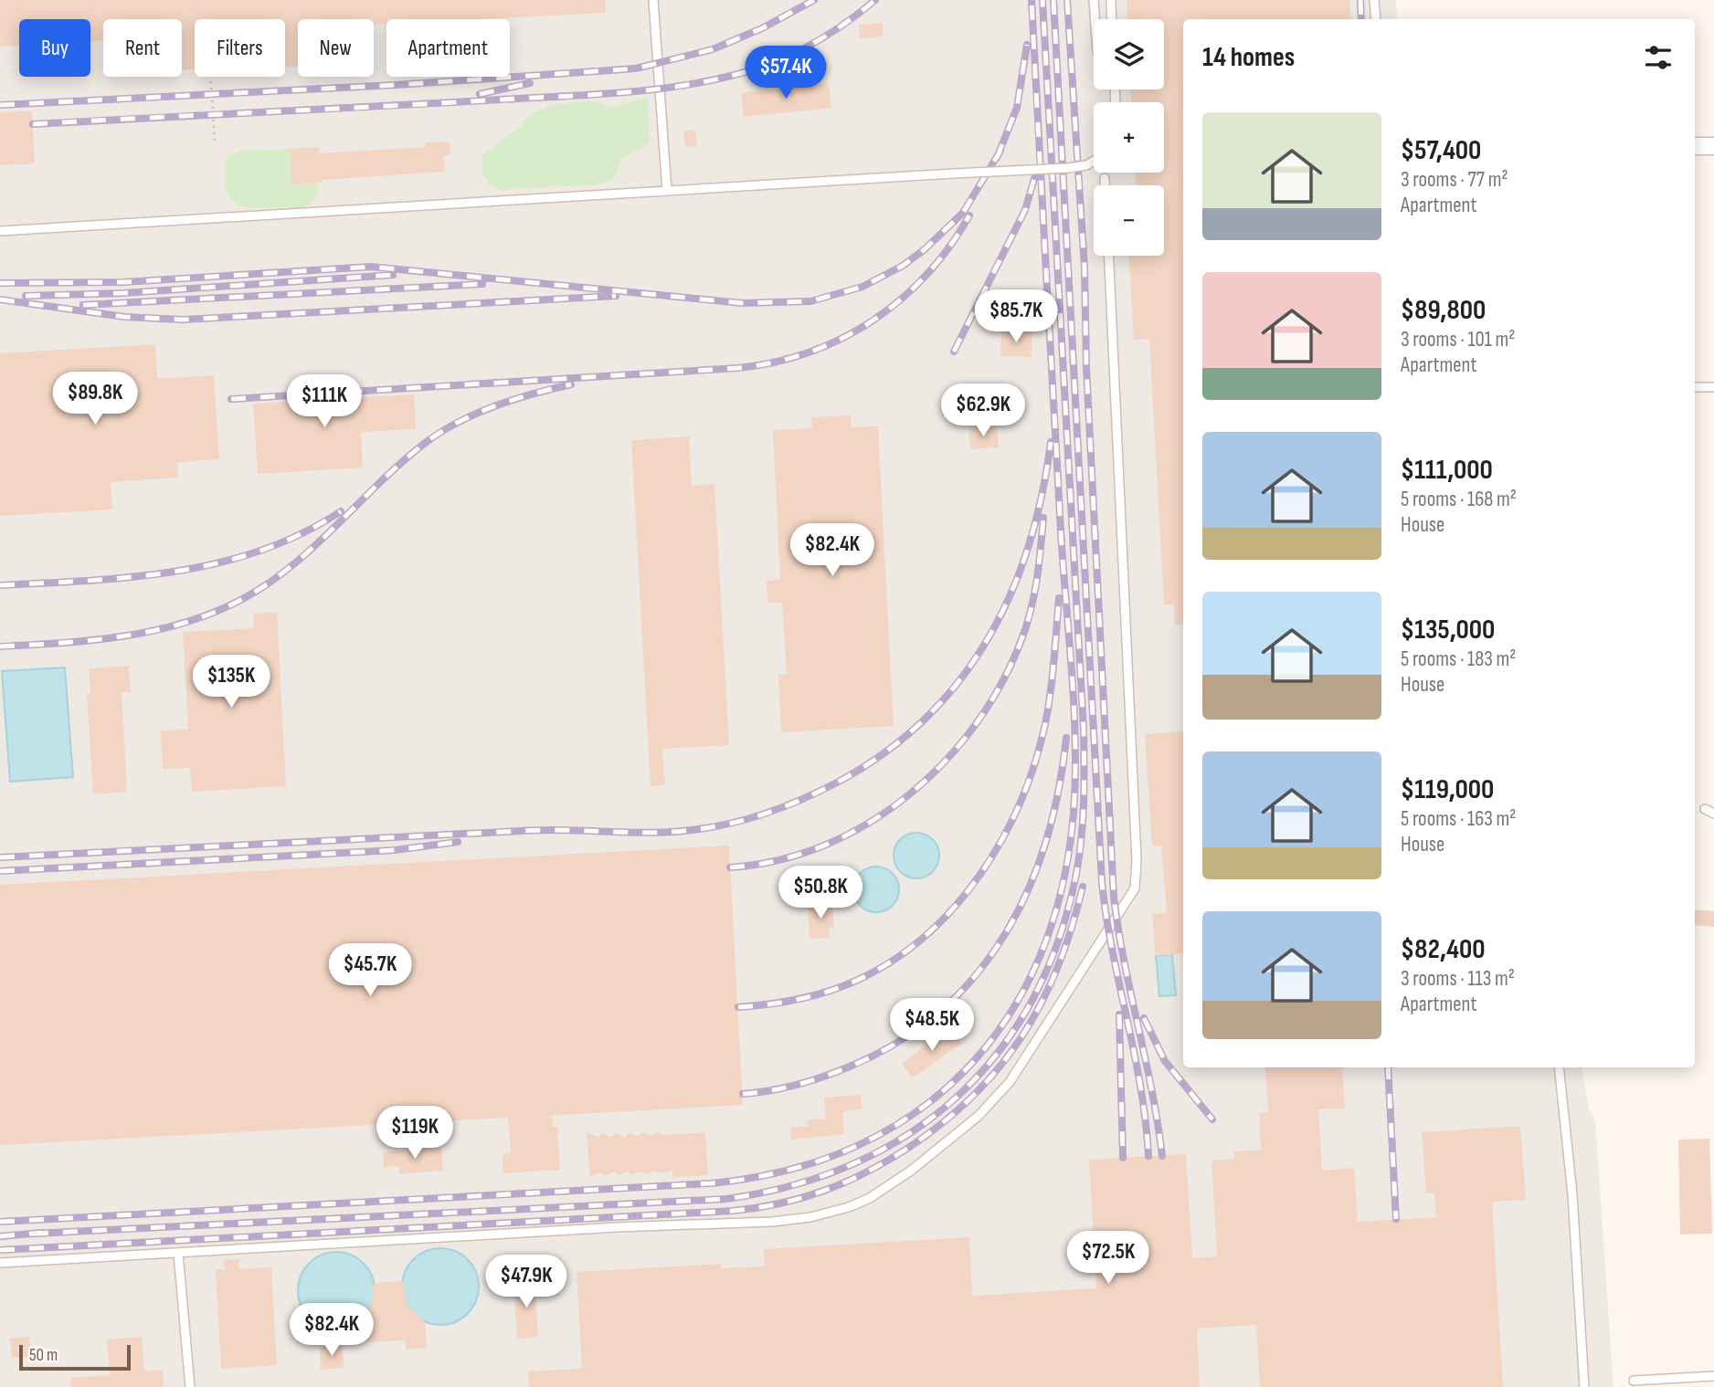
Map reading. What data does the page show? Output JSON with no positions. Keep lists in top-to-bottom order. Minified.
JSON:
{"scale_bar":"50 m","page":{"map_buttons":["+","−"],"chip":["Buy","Rent","Filters","New","Apartment"],"heading":"14 homes","price":["$57.4K","$85.7K","$89.8K","$111K","$62.9K","$82.4K","$135K","$50.8K","$45.7K","$48.5K","$119K","$72.5K","$47.9K","$82.4K"],"list":[{"name":"$57,400","note":"3 rooms · 77 m² · Apartment"},{"name":"$89,800","note":"3 rooms · 101 m² · Apartment"},{"name":"$111,000","note":"5 rooms · 168 m² · House"},{"name":"$135,000","note":"5 rooms · 183 m² · House"},{"name":"$119,000","note":"5 rooms · 163 m² · House"},{"name":"$82,400","note":"3 rooms · 113 m² · Apartment"}],"scale":"50 m"}}
